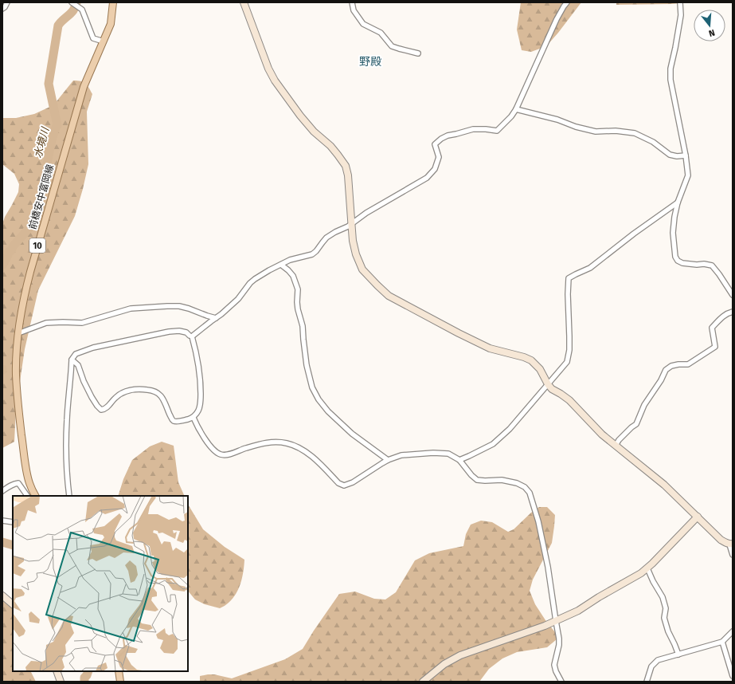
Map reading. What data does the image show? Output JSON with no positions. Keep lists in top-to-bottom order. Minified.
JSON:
{"streets":{"main road":["前橋安中富岡線","10"]},"districts":["野殿"],"water":["水境川"],"north":"bottom"}
